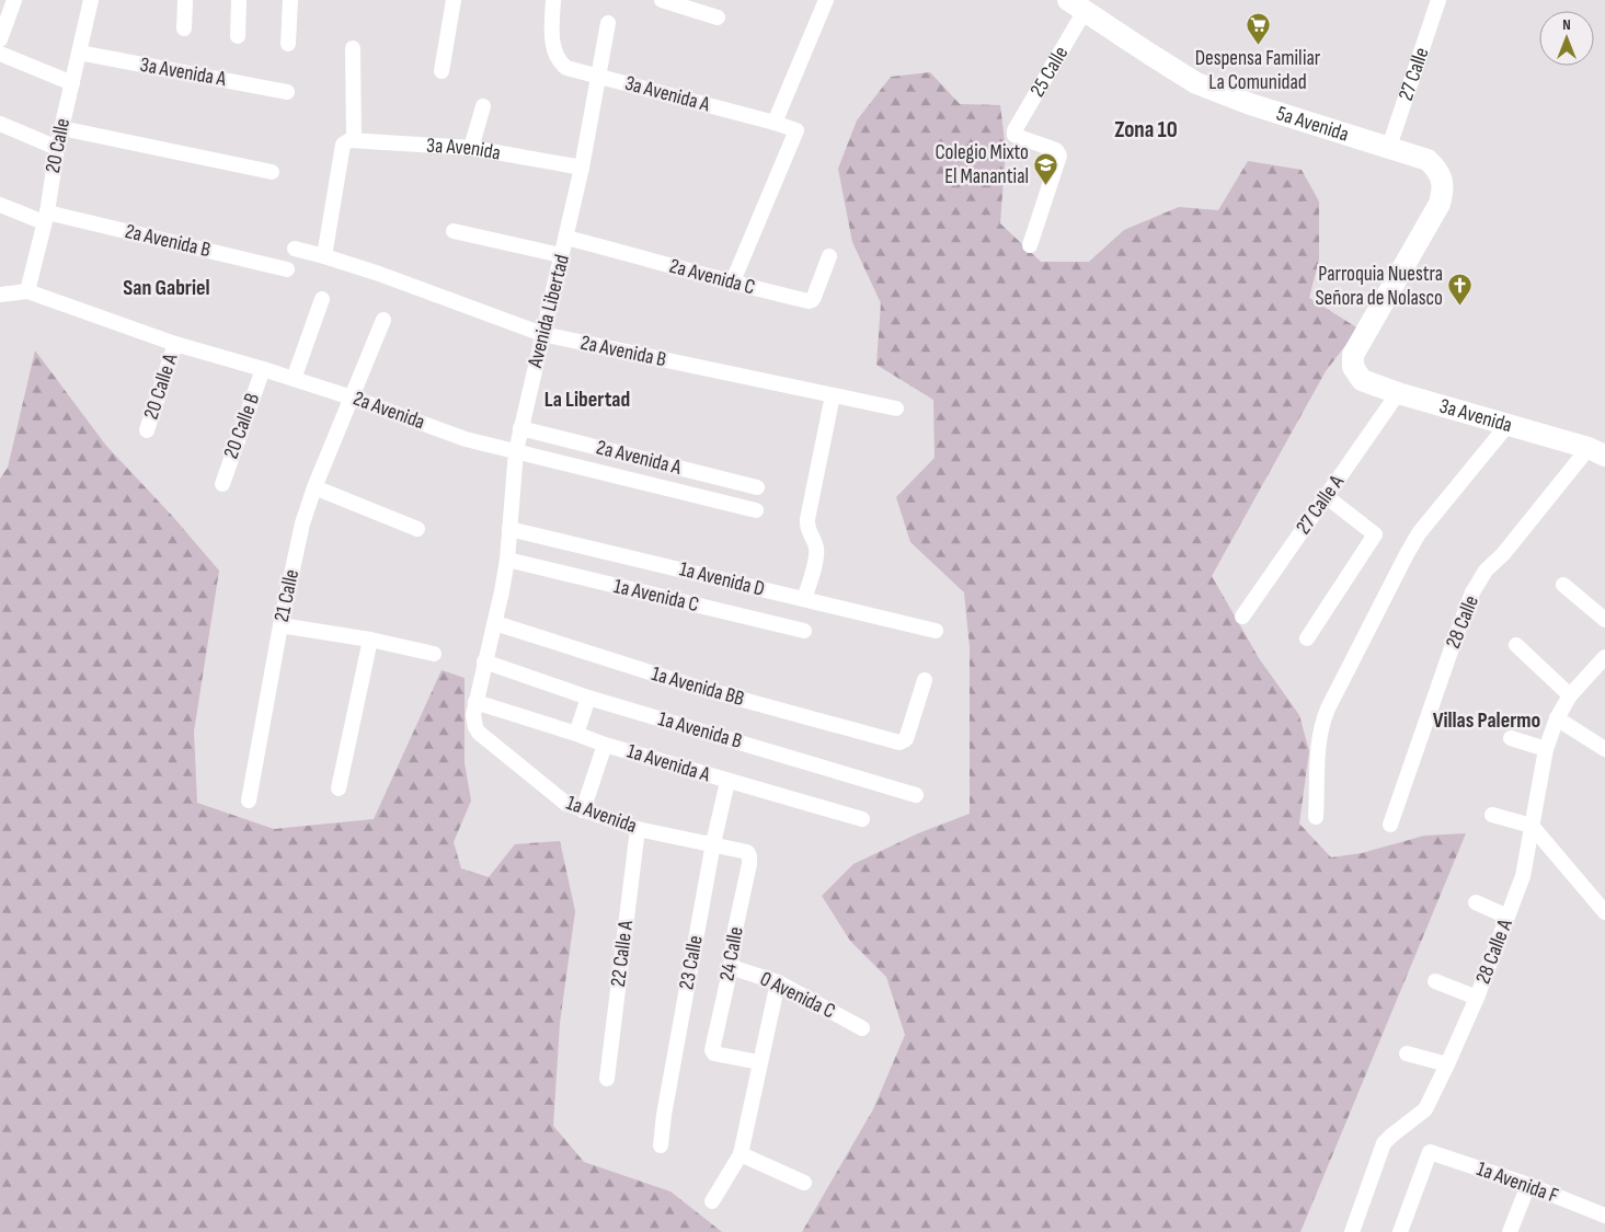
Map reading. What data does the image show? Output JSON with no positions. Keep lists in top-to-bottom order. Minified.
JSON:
{"streets":{"street":["3a Avenida A","25 Calle","27 Calle","5a Avenida","20 Calle","3a Avenida","2a Avenida B","2a Avenida C","Avenida Libertad","20 Calle A","2a Avenida","20 Calle B","2a Avenida A","27 Calle A","1a Avenida D","21 Calle","1a Avenida C","28 Calle","1a Avenida BB","1a Avenida B","1a Avenida A","1a Avenida","28 Calle A","22 Calle A","24 Calle","23 Calle","0 Avenida C","1a Avenida F"]},"crossings":[["3a Avenida A","20 Calle"],["3a Avenida A","2a Avenida C"],["3a Avenida A","Avenida Libertad"],["25 Calle","5a Avenida"],["27 Calle","5a Avenida"],["5a Avenida","3a Avenida"],["20 Calle","2a Avenida B"],["20 Calle","2a Avenida"],["3a Avenida","Avenida Libertad"],["3a Avenida","27 Calle A"],["3a Avenida","28 Calle"],["2a Avenida B","Avenida Libertad"],["2a Avenida C","Avenida Libertad"],["Avenida Libertad","2a Avenida"],["Avenida Libertad","2a Avenida A"],["Avenida Libertad","1a Avenida D"],["Avenida Libertad","1a Avenida C"],["Avenida Libertad","1a Avenida BB"],["Avenida Libertad","1a Avenida B"],["Avenida Libertad","1a Avenida A"],["Avenida Libertad","1a Avenida"],["20 Calle A","2a Avenida"],["2a Avenida","20 Calle B"],["2a Avenida","21 Calle"],["1a Avenida A","23 Calle"],["1a Avenida","22 Calle A"],["1a Avenida","24 Calle"],["1a Avenida","23 Calle"],["24 Calle","0 Avenida C"]],"districts":["Zona 10","San Gabriel","La Libertad","Villas Palermo"],"places":{"supermarket":["Despensa Familiar La Comunidad"],"school or university":["Colegio Mixto El Manantial"],"church":["Parroquia Nuestra Señora de Nolasco"]},"north":"top"}
